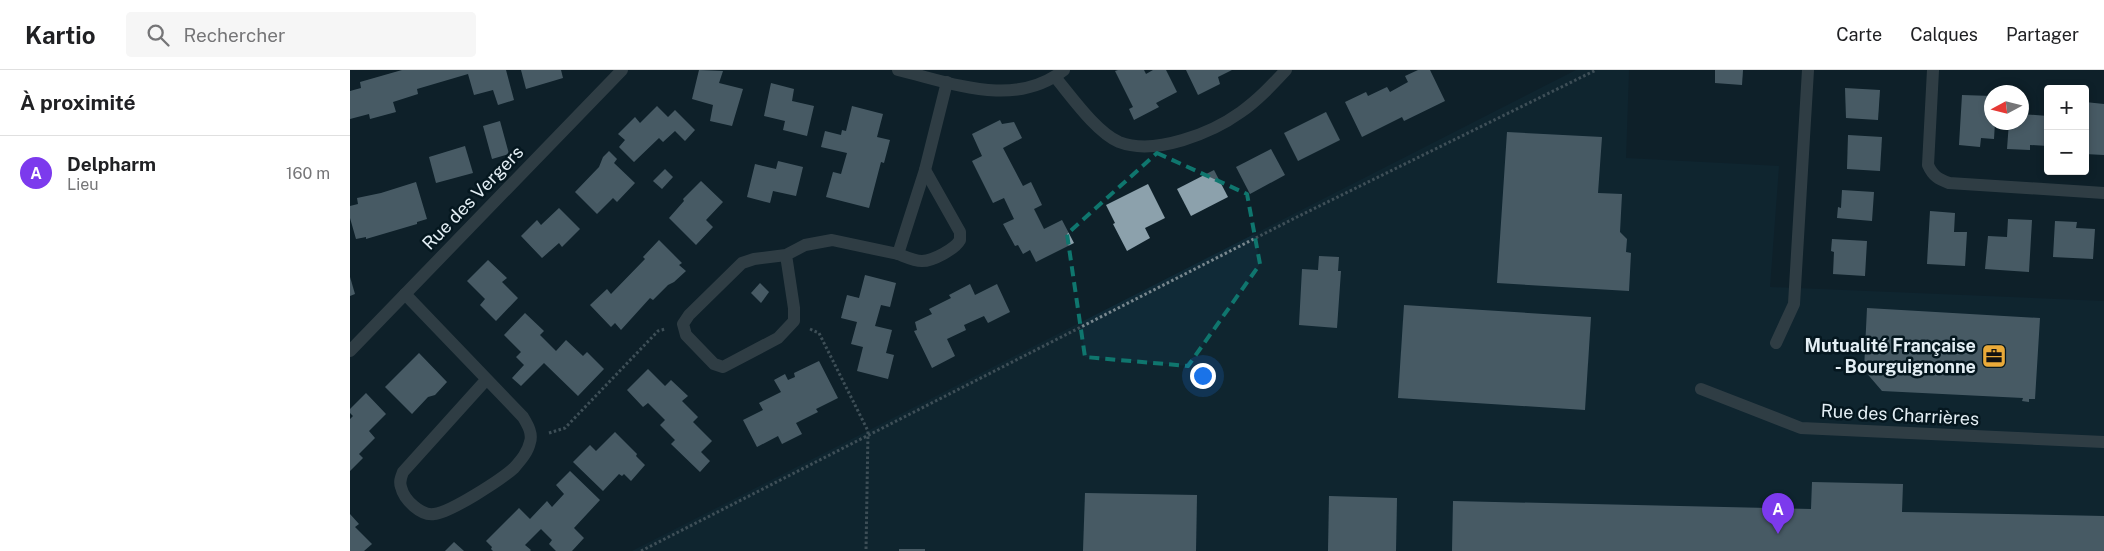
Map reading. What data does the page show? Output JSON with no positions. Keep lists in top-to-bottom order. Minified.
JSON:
{"streets":{"street":["Rue des Vergers","Rue des Charrières"]},"places":{"office":["Mutualité Française - Bourguignonne"]},"north":"left","page":{"header":"Kartio","search":"Rechercher","nav":["Carte","Calques","Partager"],"heading":"À proximité","map_buttons":["+","−"],"list":[{"mark":"A","name":"Delpharm","note":"Lieu","value":"160 m"}],"pins":"A"}}
